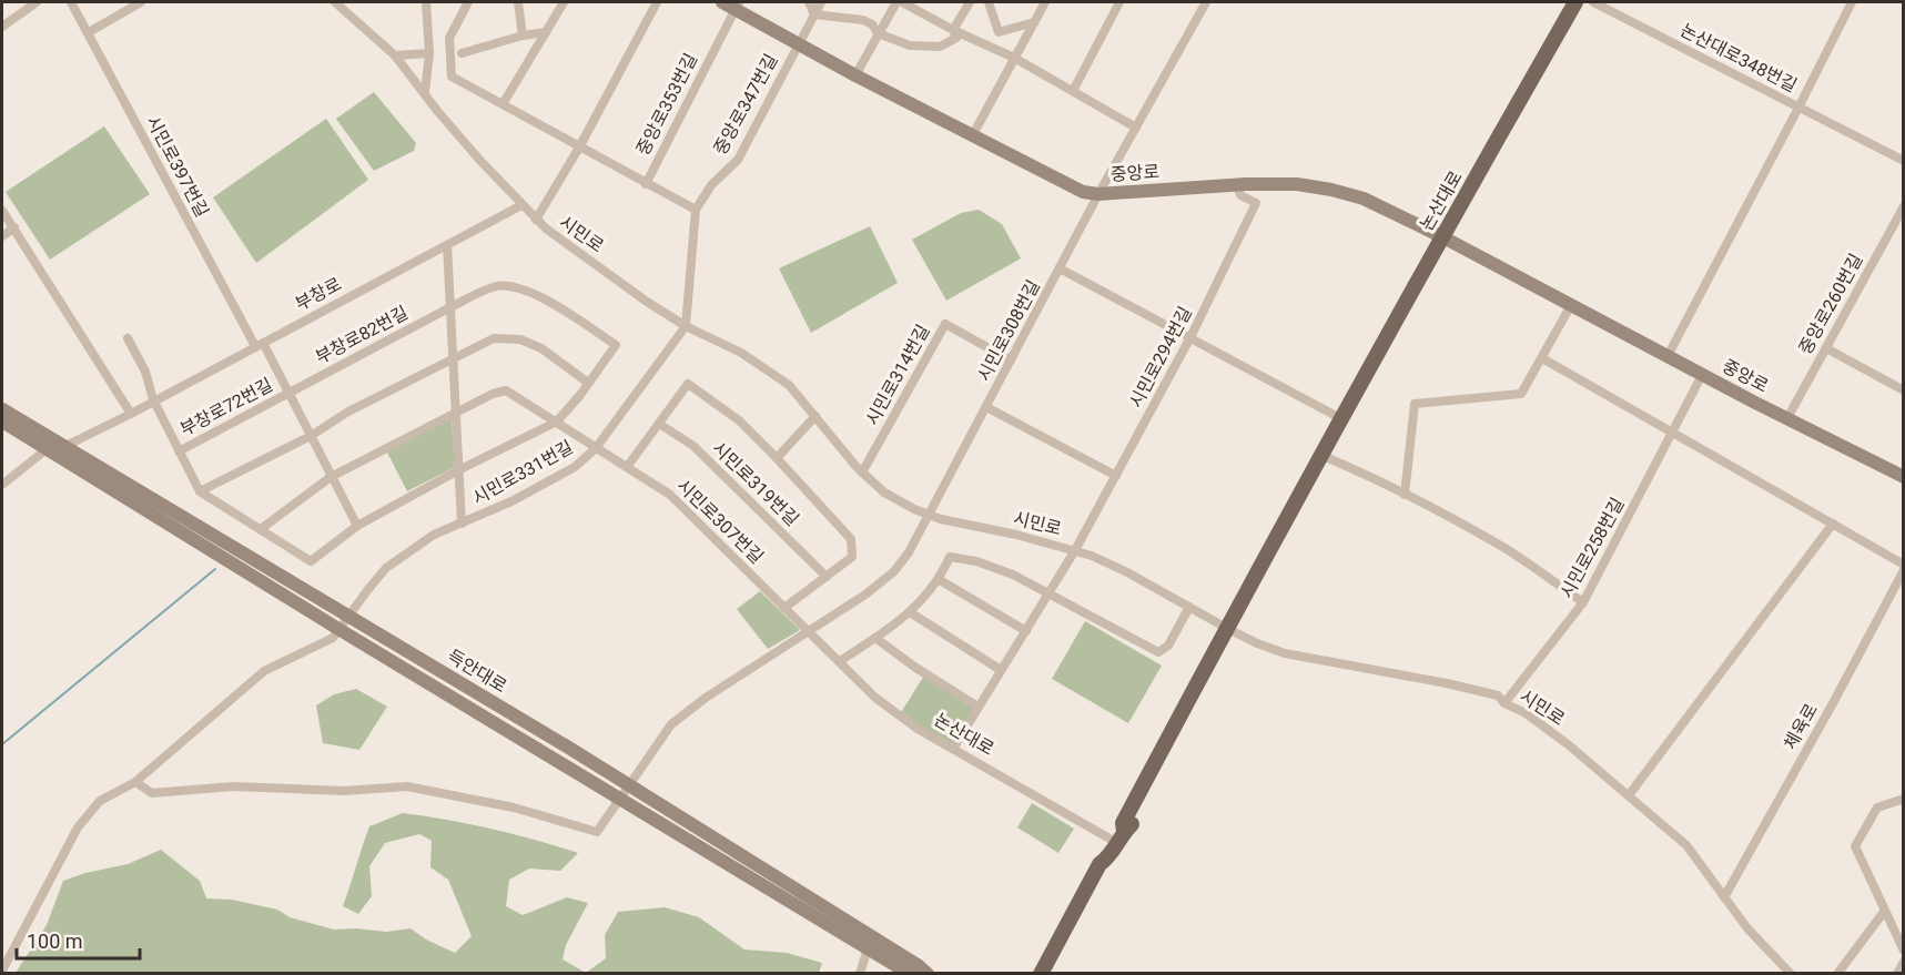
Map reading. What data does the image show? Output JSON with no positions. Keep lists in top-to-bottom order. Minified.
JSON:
{"streets":{"main road":["논산대로"],"street":["논산대로348번길","중앙로353번길","중앙로347번길","시민로397번길","중앙로","시민로","부창로","중앙로260번길","시민로308번길","부창로82번길","시민로294번길","시민로314번길","부창로72번길","시민로331번길","시민로319번길","시민로307번길","시민로258번길","득안대로","체육로"]},"crossings":[["중앙로353번길","중앙로"],["중앙로347번길","중앙로"],["중앙로347번길","시민로"],["중앙로347번길","시민로331번길"],["시민로397번길","부창로"],["중앙로","논산대로"],["중앙로","중앙로260번길"],["중앙로","시민로308번길"],["중앙로","시민로294번길"],["중앙로","시민로258번길"],["논산대로","시민로"],["논산대로","시민로294번길"],["논산대로","시민로307번길"],["시민로","부창로"],["시민로","시민로308번길"],["시민로","시민로294번길"],["시민로","시민로314번길"],["시민로","시민로331번길"],["시민로","시민로319번길"],["시민로","시민로258번길"],["시민로","체육로"],["부창로","부창로72번길"],["부창로","득안대로"],["시민로308번길","시민로294번길"],["시민로308번길","시민로314번길"],["부창로82번길","부창로72번길"],["시민로331번길","시민로307번길"],["시민로331번길","득안대로"]],"scale_bar":"100 m"}
